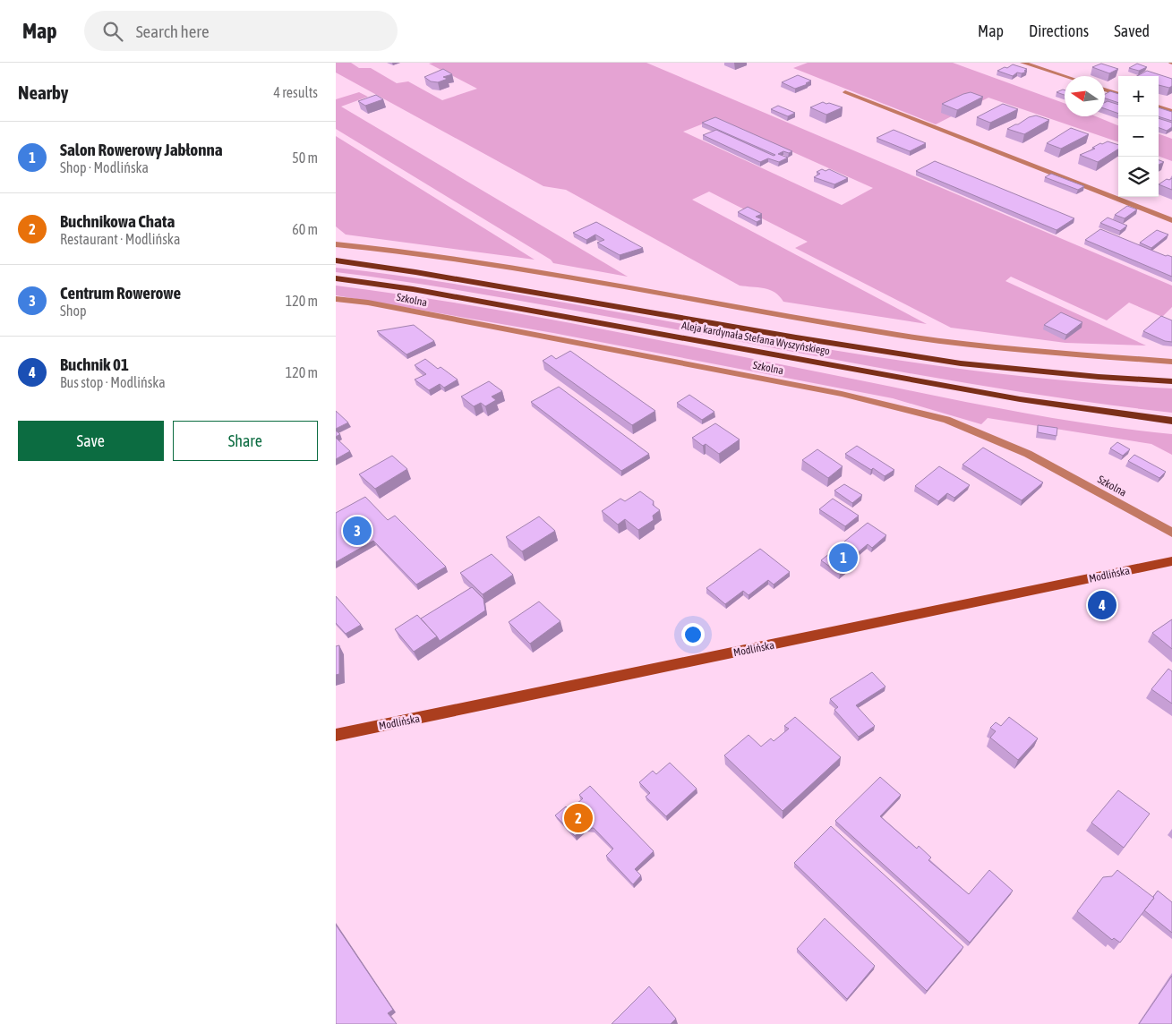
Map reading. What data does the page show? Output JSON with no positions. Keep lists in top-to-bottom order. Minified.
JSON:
{"streets":{"main road":["Aleja kardynała Stefana Wyszyńskiego","Modlińska"],"street":["Szkolna"]},"north":"left","page":{"header":"Map","search":"Search here","nav":["Map","Directions","Saved"],"heading":["Nearby","4 results"],"map_buttons":["+","−"],"list":[{"mark":"1","name":"Salon Rowerowy Jabłonna","note":"Shop · Modlińska","value":"50 m"},{"mark":"2","name":"Buchnikowa Chata","note":"Restaurant · Modlińska","value":"60 m"},{"mark":"3","name":"Centrum Rowerowe","note":"Shop","value":"120 m"},{"mark":"4","name":"Buchnik 01","note":"Bus stop · Modlińska","value":"120 m"}],"buttons":["Save","Share"],"pins":["3","1","4","2"]}}
